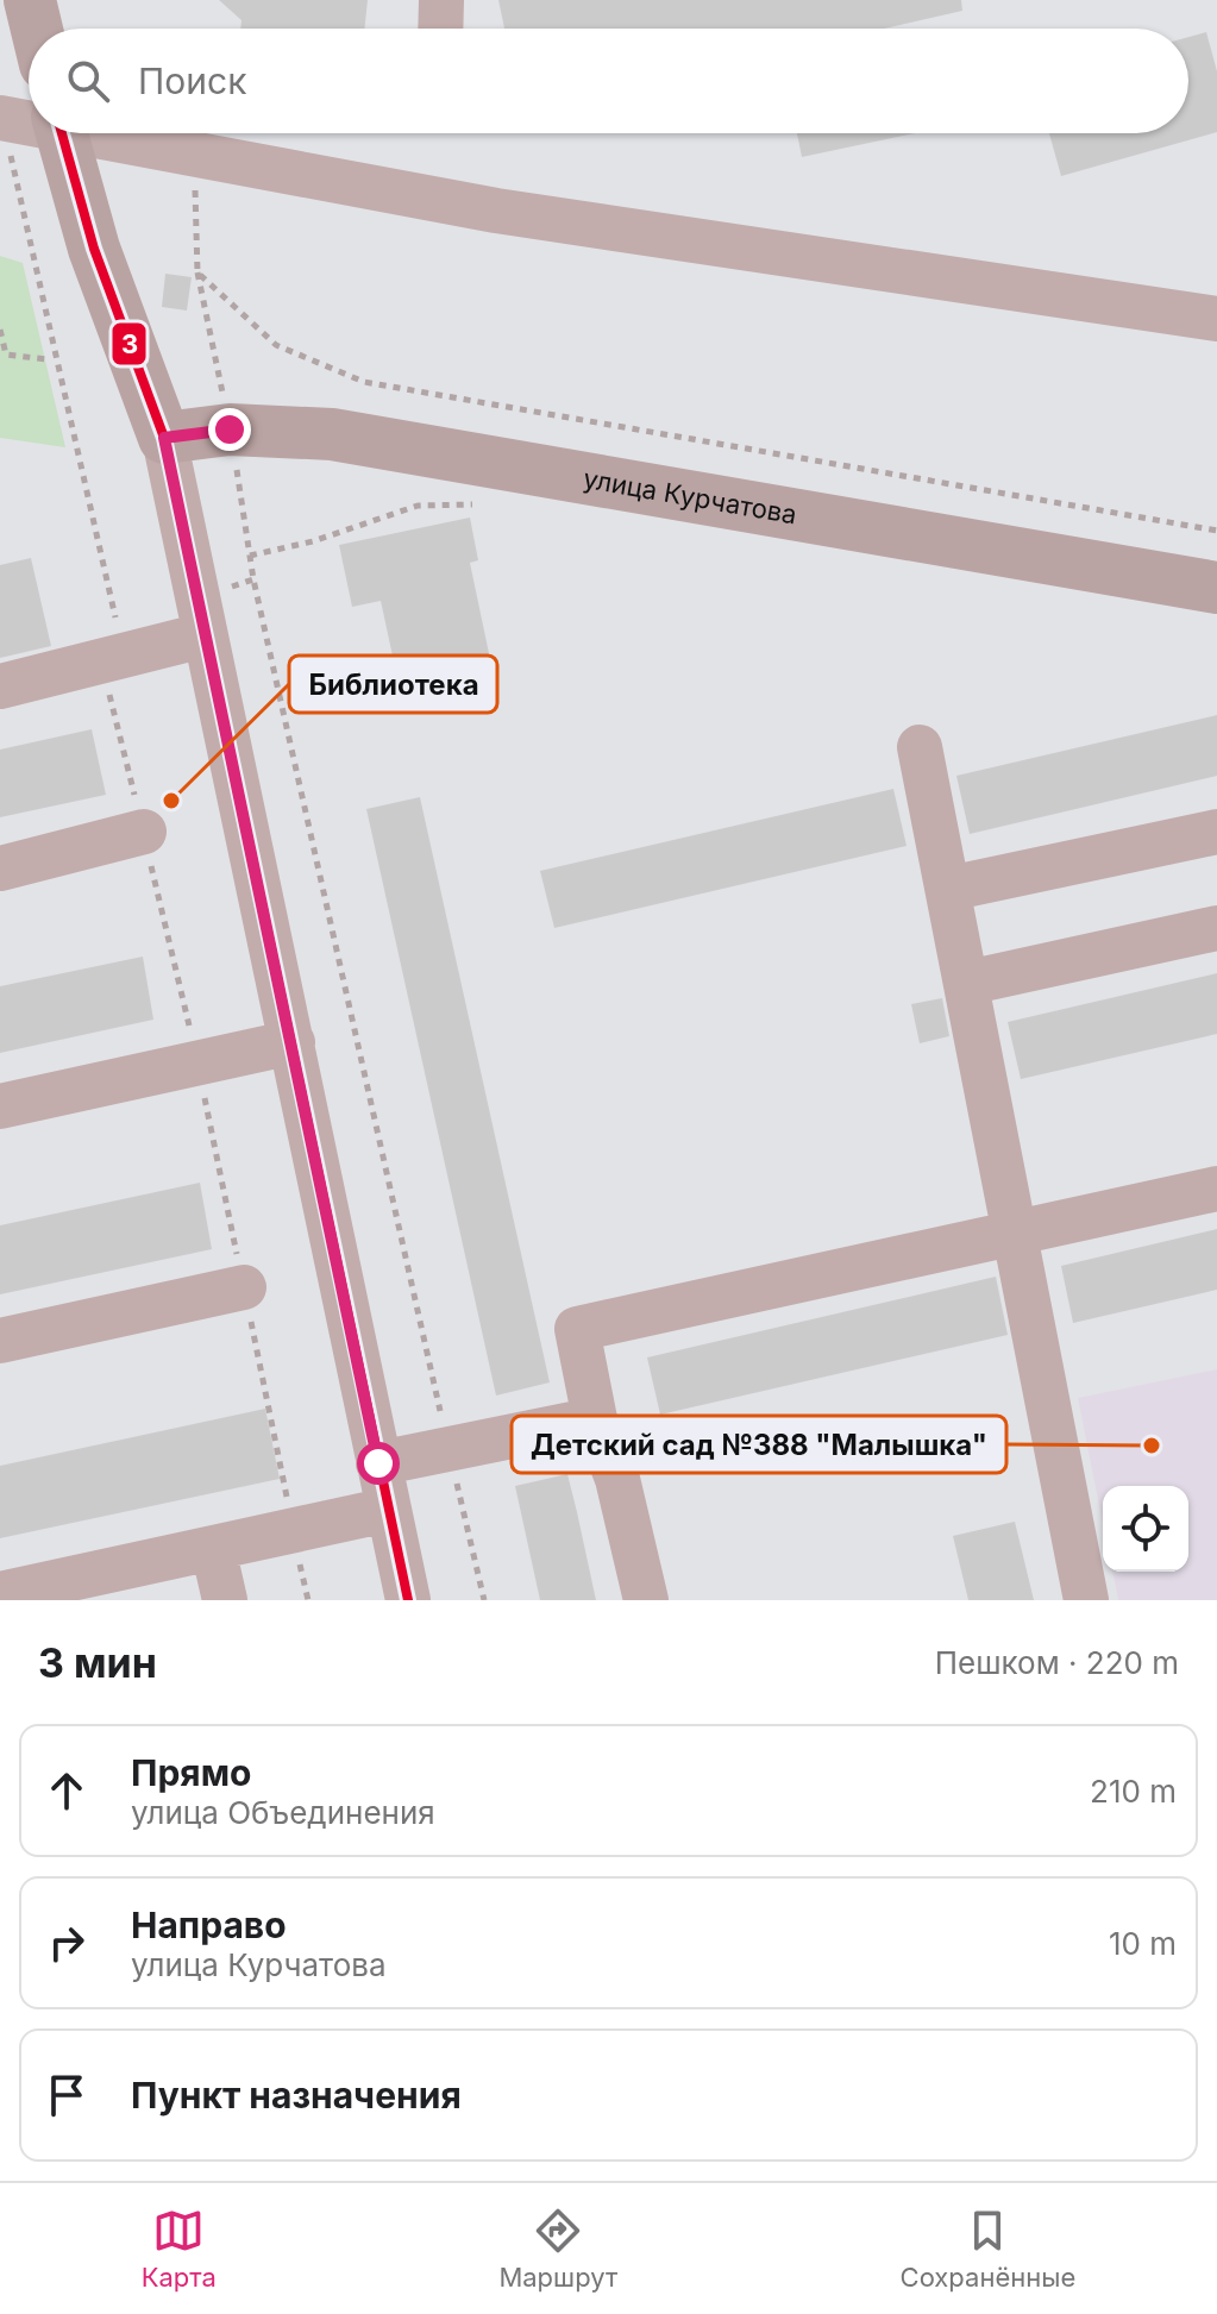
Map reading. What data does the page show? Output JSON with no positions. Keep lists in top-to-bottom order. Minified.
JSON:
{"streets":{"main road":["улица Курчатова"]},"places":["Библиотека","Детский сад №388 \"Малышка\""],"lines":["transit line 3"],"page":{"search":"Поиск","heading":["3 мин","Пешком · 220 m"],"list":[["Прямо","улица Объединения","210 m"],["Направо","улица Курчатова","10 m"],"Пункт назначения"],"nav":["Карта","Маршрут","Сохранённые"]}}
